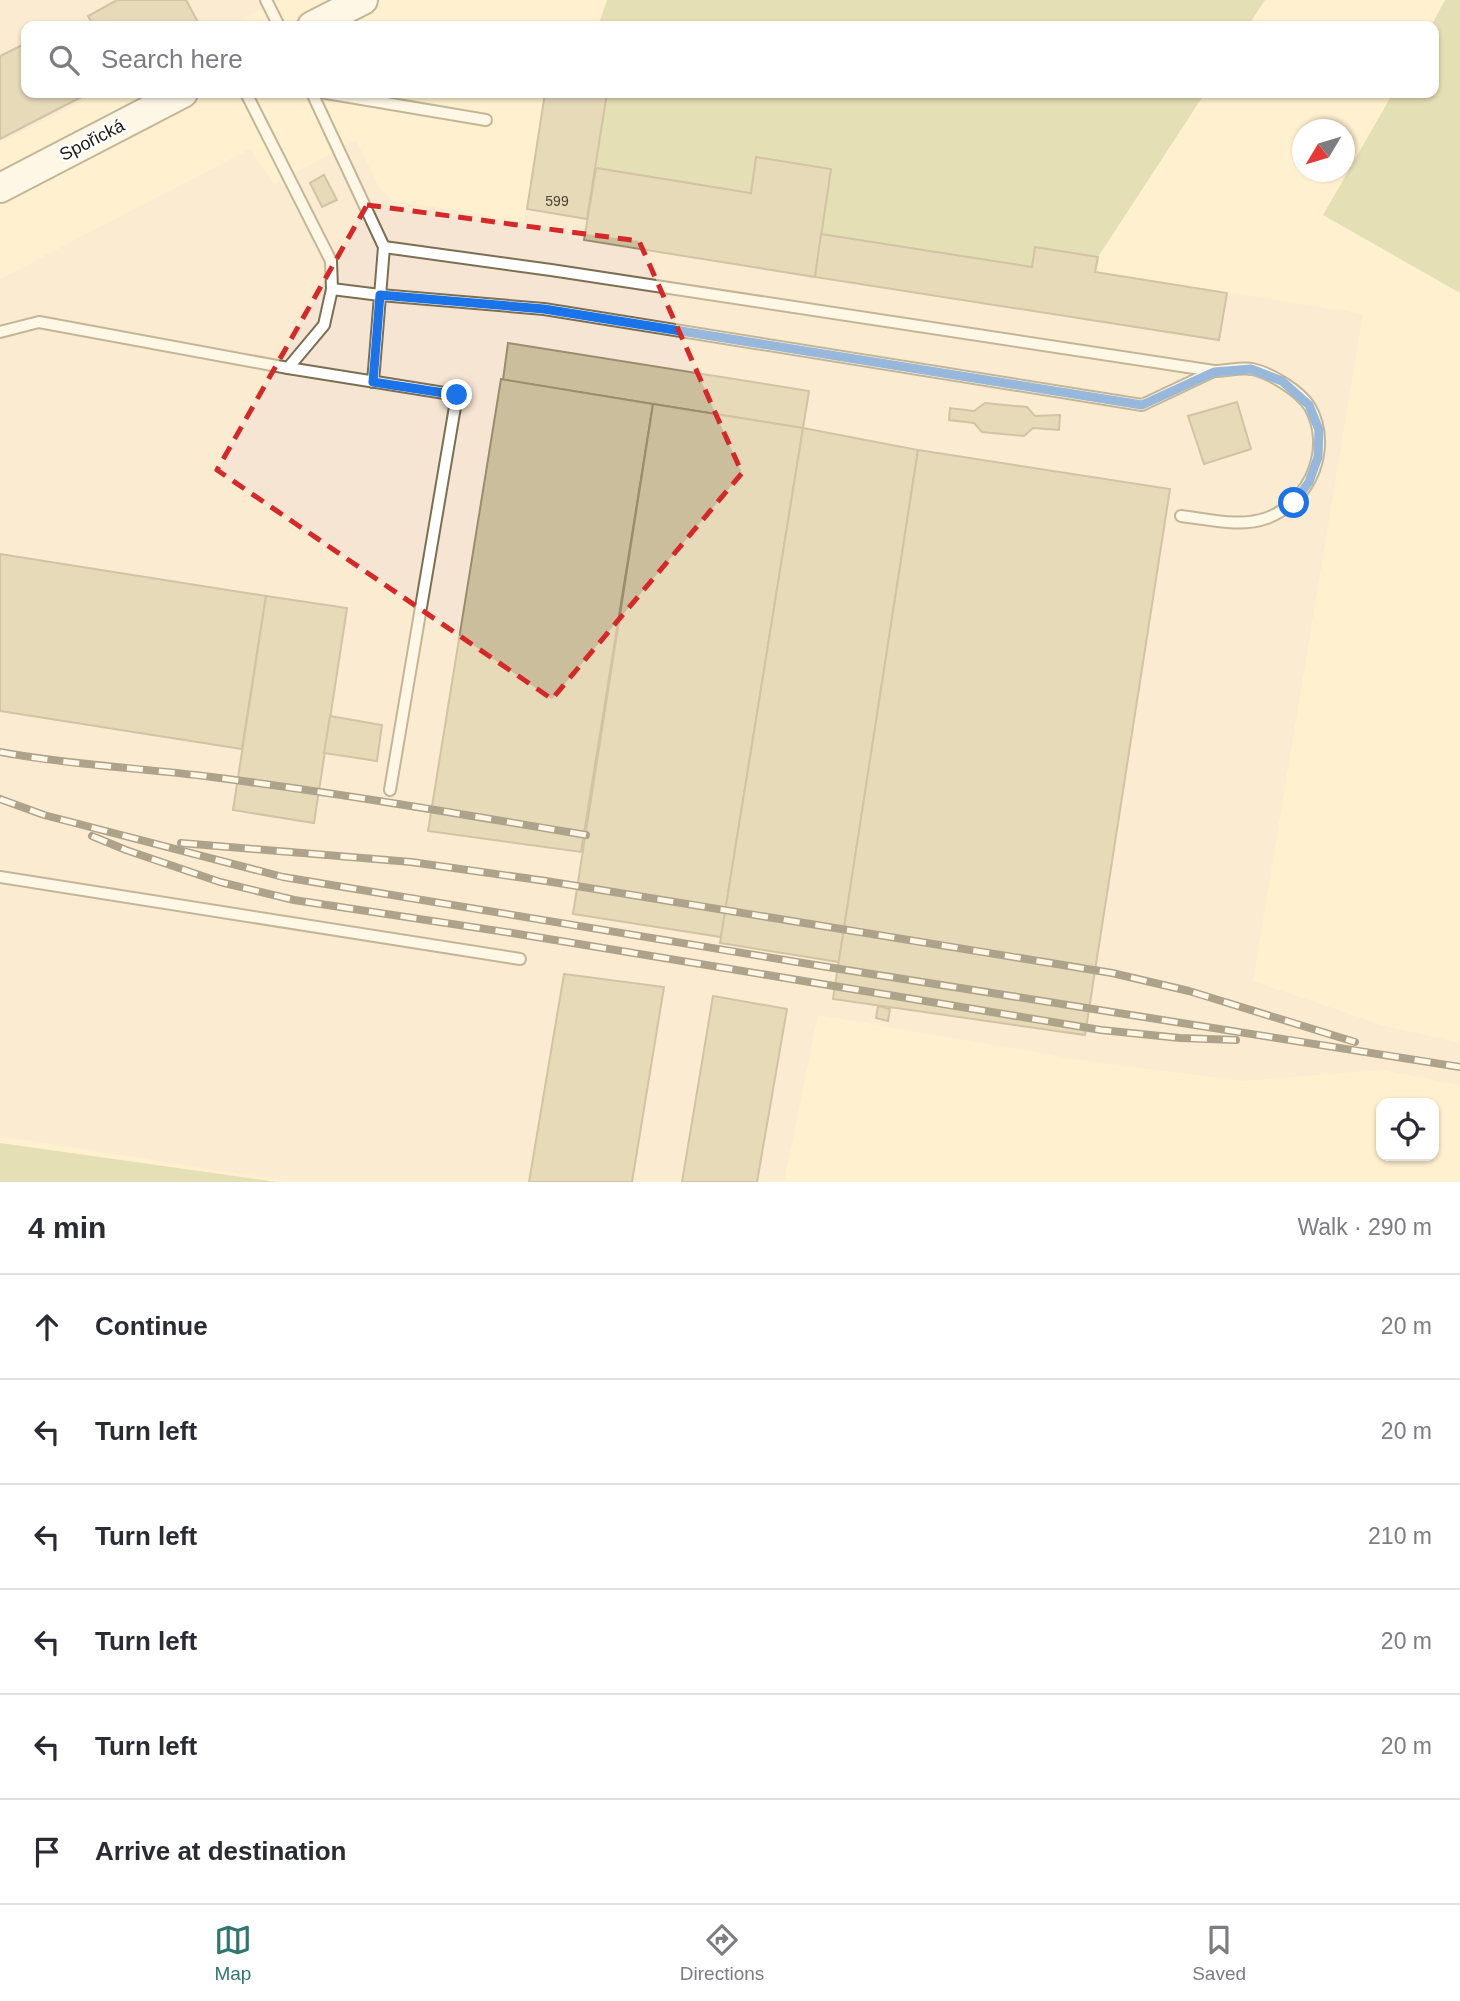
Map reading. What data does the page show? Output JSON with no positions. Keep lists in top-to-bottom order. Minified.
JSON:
{"streets":{"street":["Spořická"]},"house_numbers":["599"],"north":"bottom left","page":{"search":"Search here","heading":["4 min","Walk · 290 m"],"list":[["Continue","20 m"],["Turn left","20 m"],["Turn left","210 m"],["Turn left","20 m"],["Turn left","20 m"],"Arrive at destination"],"nav":["Map","Directions","Saved"]}}
